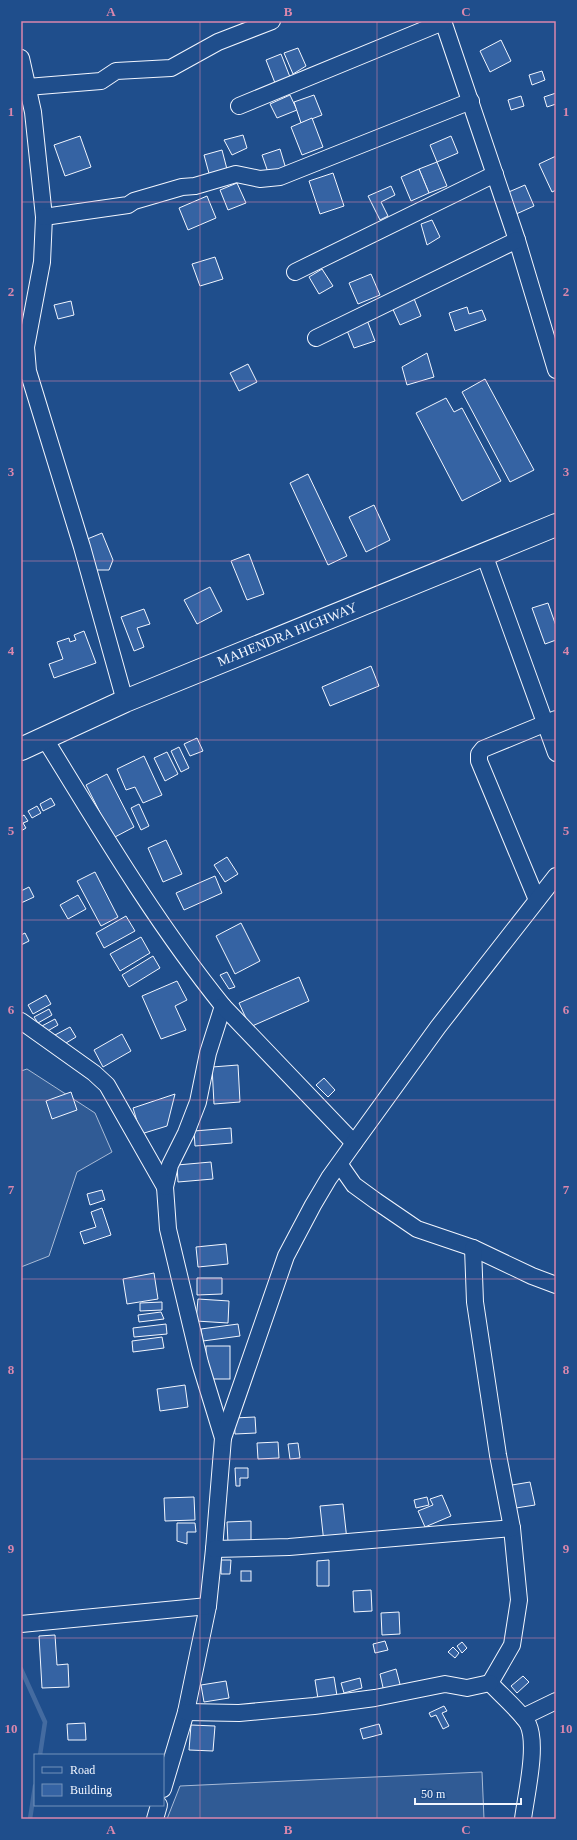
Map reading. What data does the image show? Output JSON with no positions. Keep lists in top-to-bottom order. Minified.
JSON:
{"streets":{"highway":["MAHENDRA HIGHWAY"]},"legend":["Road","Building"],"scale_bar":"50 m","grid":{"columns":["A","B","C"],"rows":["1","2","3","4","5","6","7","8","9","10"]}}
